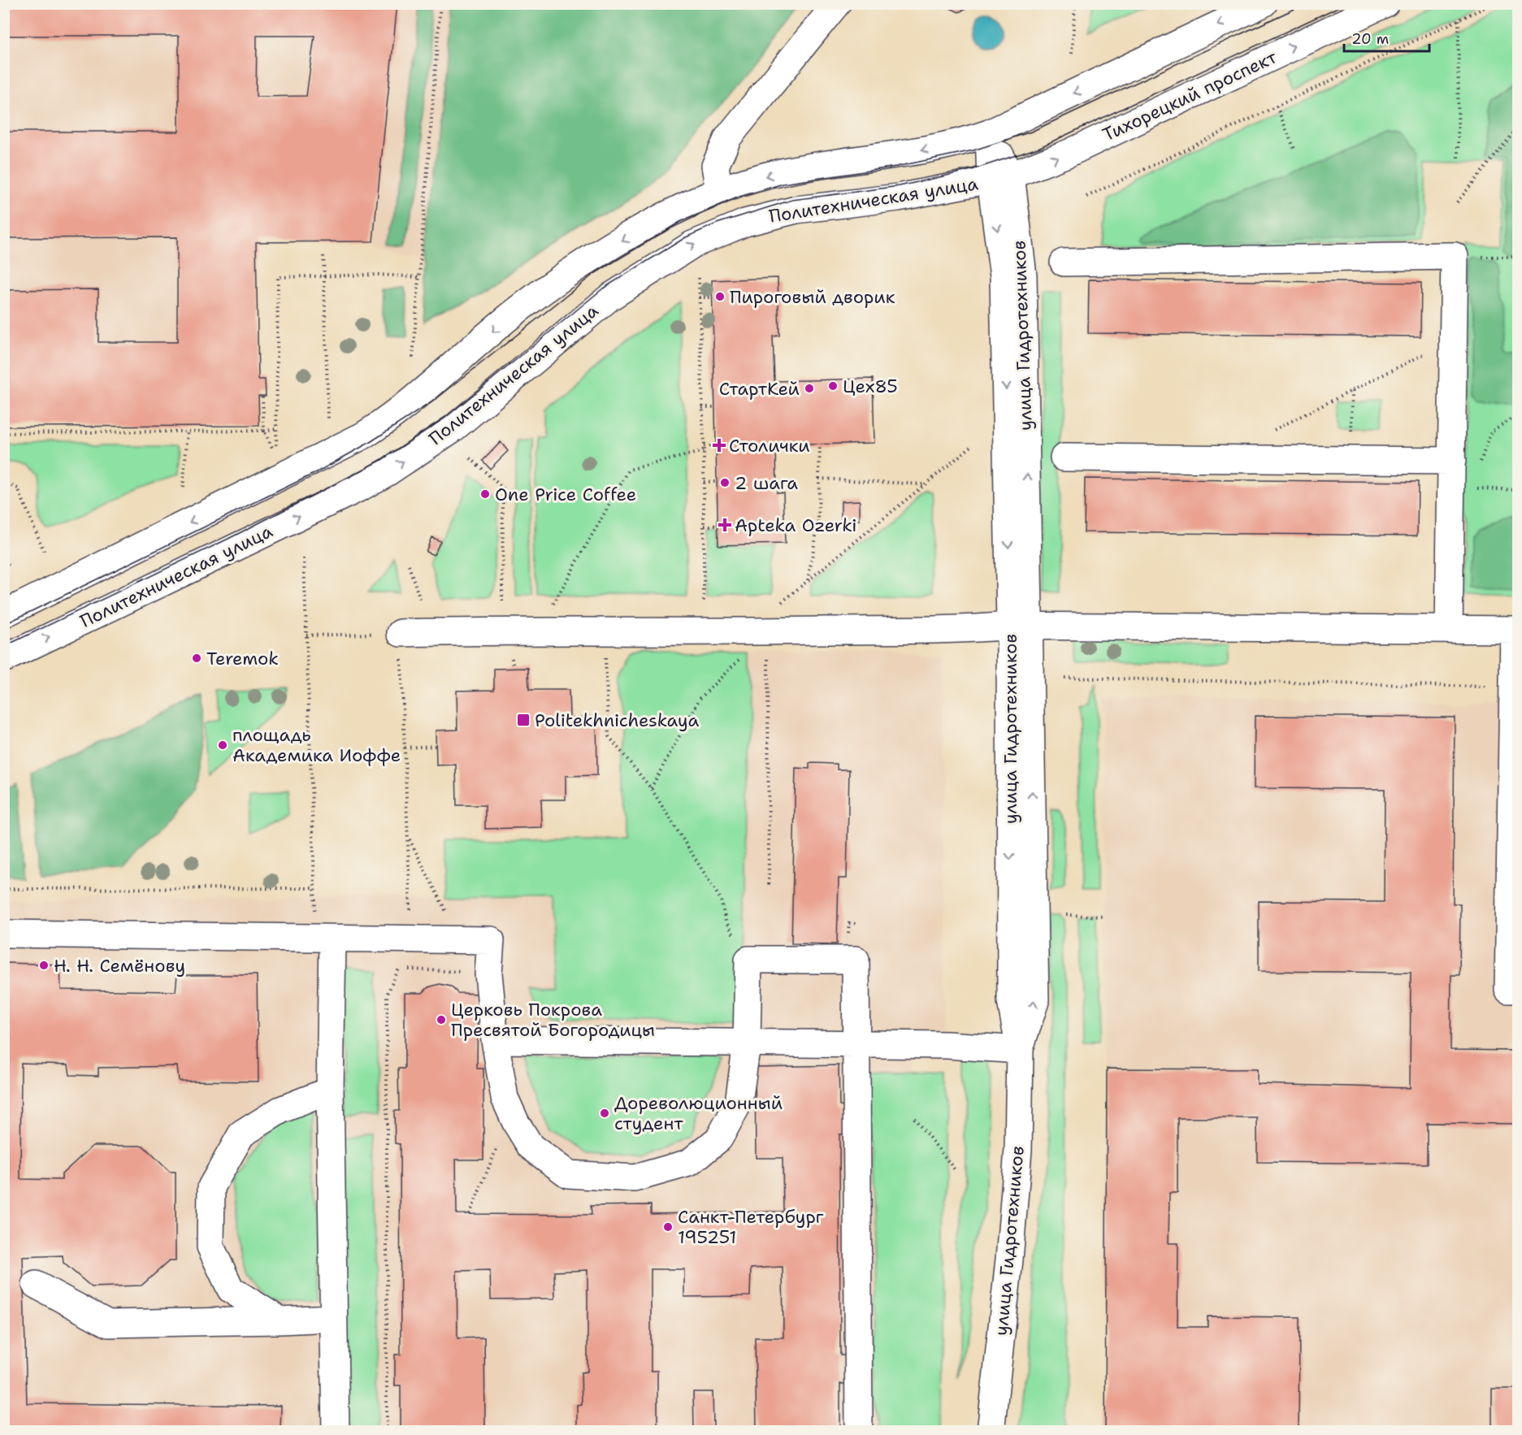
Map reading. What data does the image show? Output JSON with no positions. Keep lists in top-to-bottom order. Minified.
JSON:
{"streets":{"main road":["Тихорецкий проспект","Политехническая улица","улица Гидротехников"]},"crossings":[["Тихорецкий проспект","Политехническая улица"],["Тихорецкий проспект","улица Гидротехников"],["Политехническая улица","улица Гидротехников"]],"places":{"other":["Пироговый дворик","Цех85","СтартКей","2 шага","One Price Coffee","Teremok","площадь Академика Иоффе","Н. Н. Семёнову","Церковь Покрова Пресвятой Богородицы","Дореволюционный студент","Санкт-Петербург 195251"],"health":["Столички","Apteka Ozerki"],"transit":["Politekhnicheskaya"]},"scale_bar":"20 m"}
